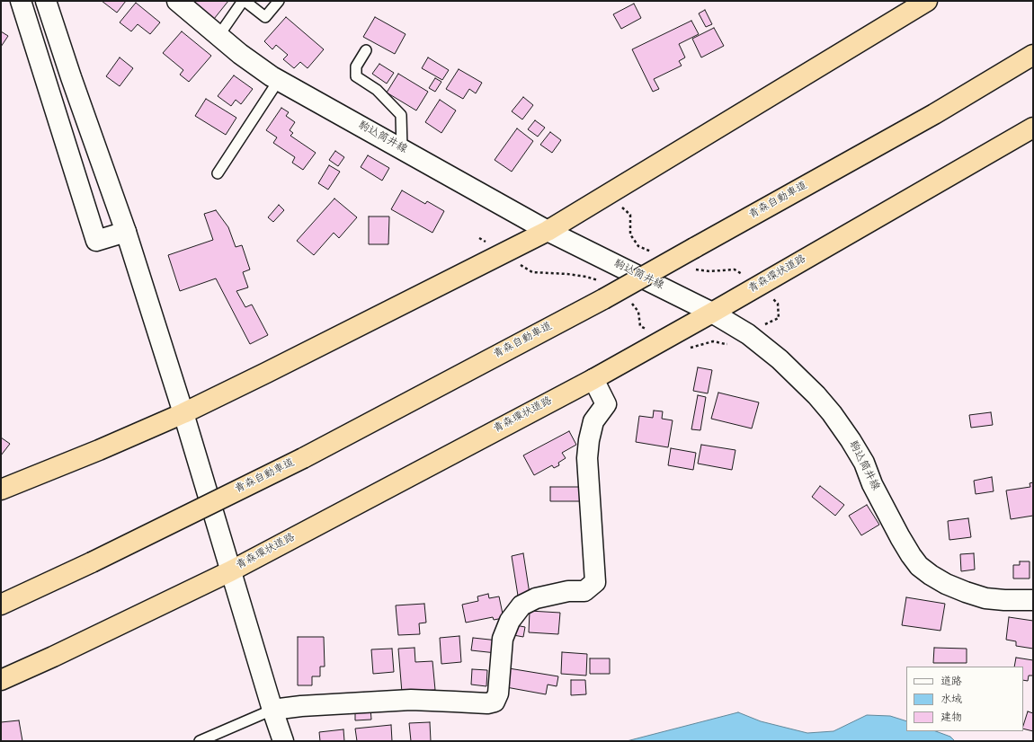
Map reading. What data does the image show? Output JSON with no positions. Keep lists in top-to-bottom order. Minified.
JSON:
{"streets":{"highway":["青森自動車道","青森環状道路"],"street":["駒込筒井線"]},"crossings":[["駒込筒井線","青森環状道路"]],"legend":["道路","水域","建物"]}
